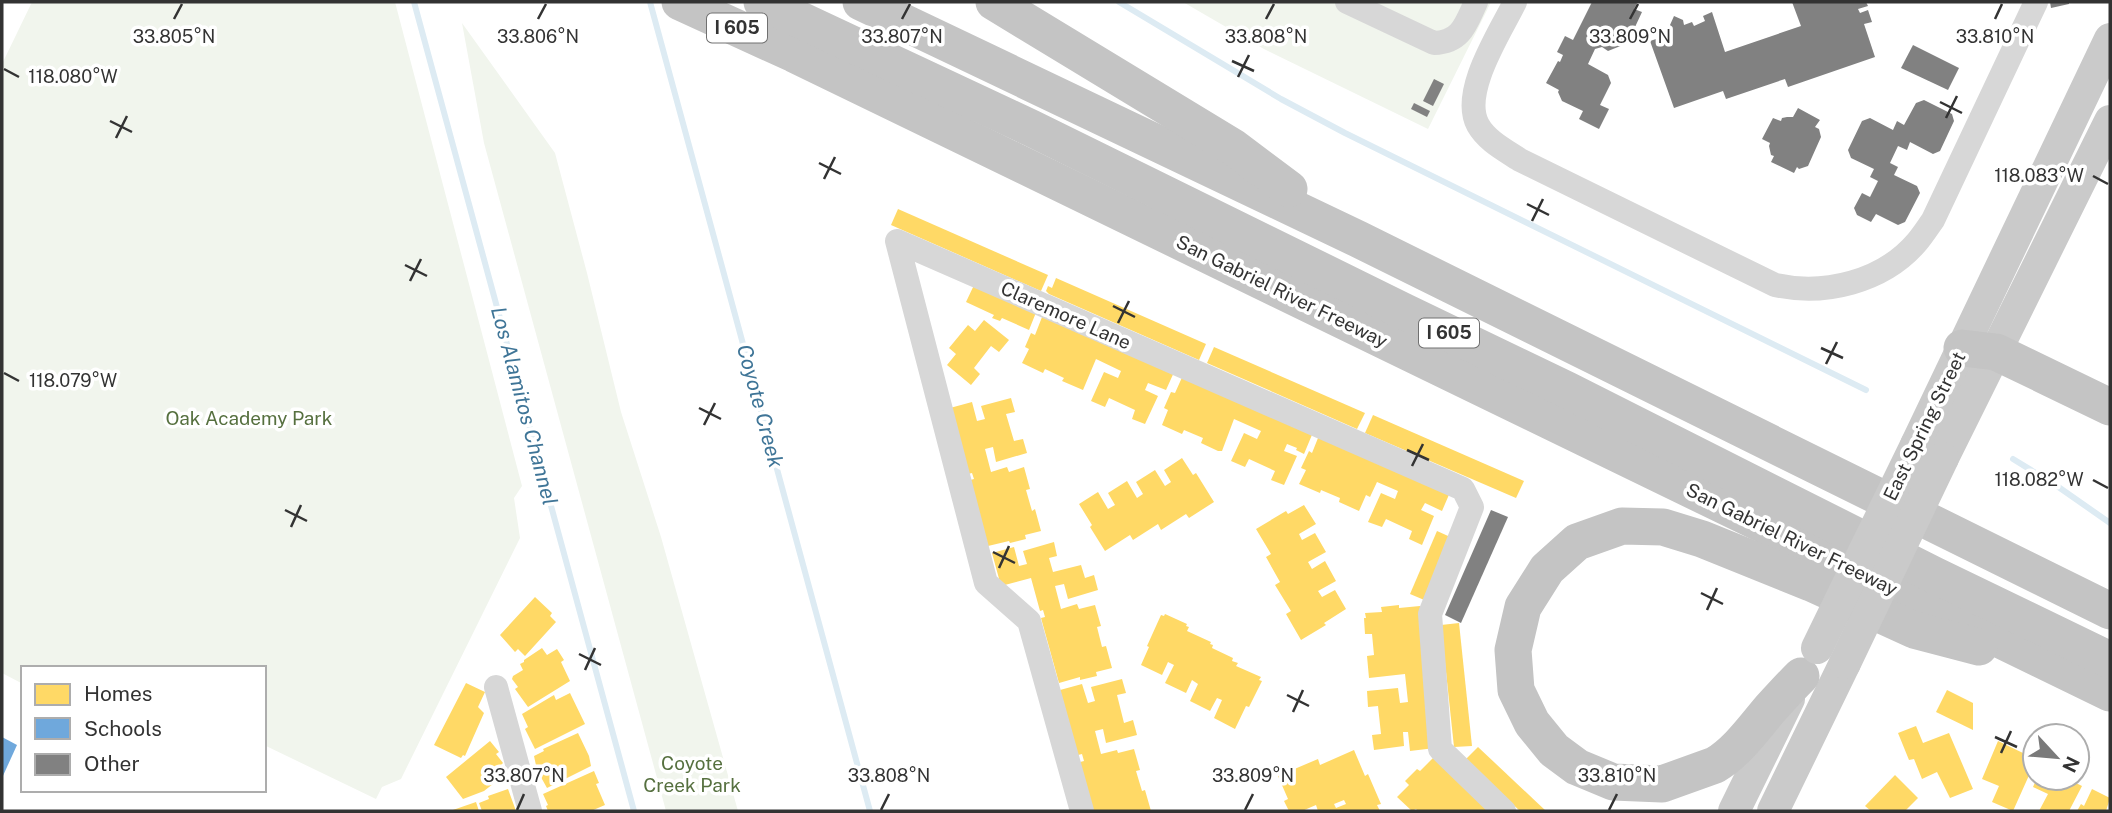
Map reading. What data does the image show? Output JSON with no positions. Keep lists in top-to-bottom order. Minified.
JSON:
{"streets":{"highway":["I 605","San Gabriel River Freeway"],"main road":["East Spring Street"],"street":["Claremore Lane"]},"water":["Los Alamitos Channel","Coyote Creek"],"parks":["Oak Academy Park","Coyote Creek Park"],"legend":["Homes","Schools","Other"],"north":"bottom right","coordinates":["33.805°N","33.806°N","33.807°N","33.808°N","33.809°N","33.810°N","118.080°W","118.083°W","118.079°W","118.082°W"]}
